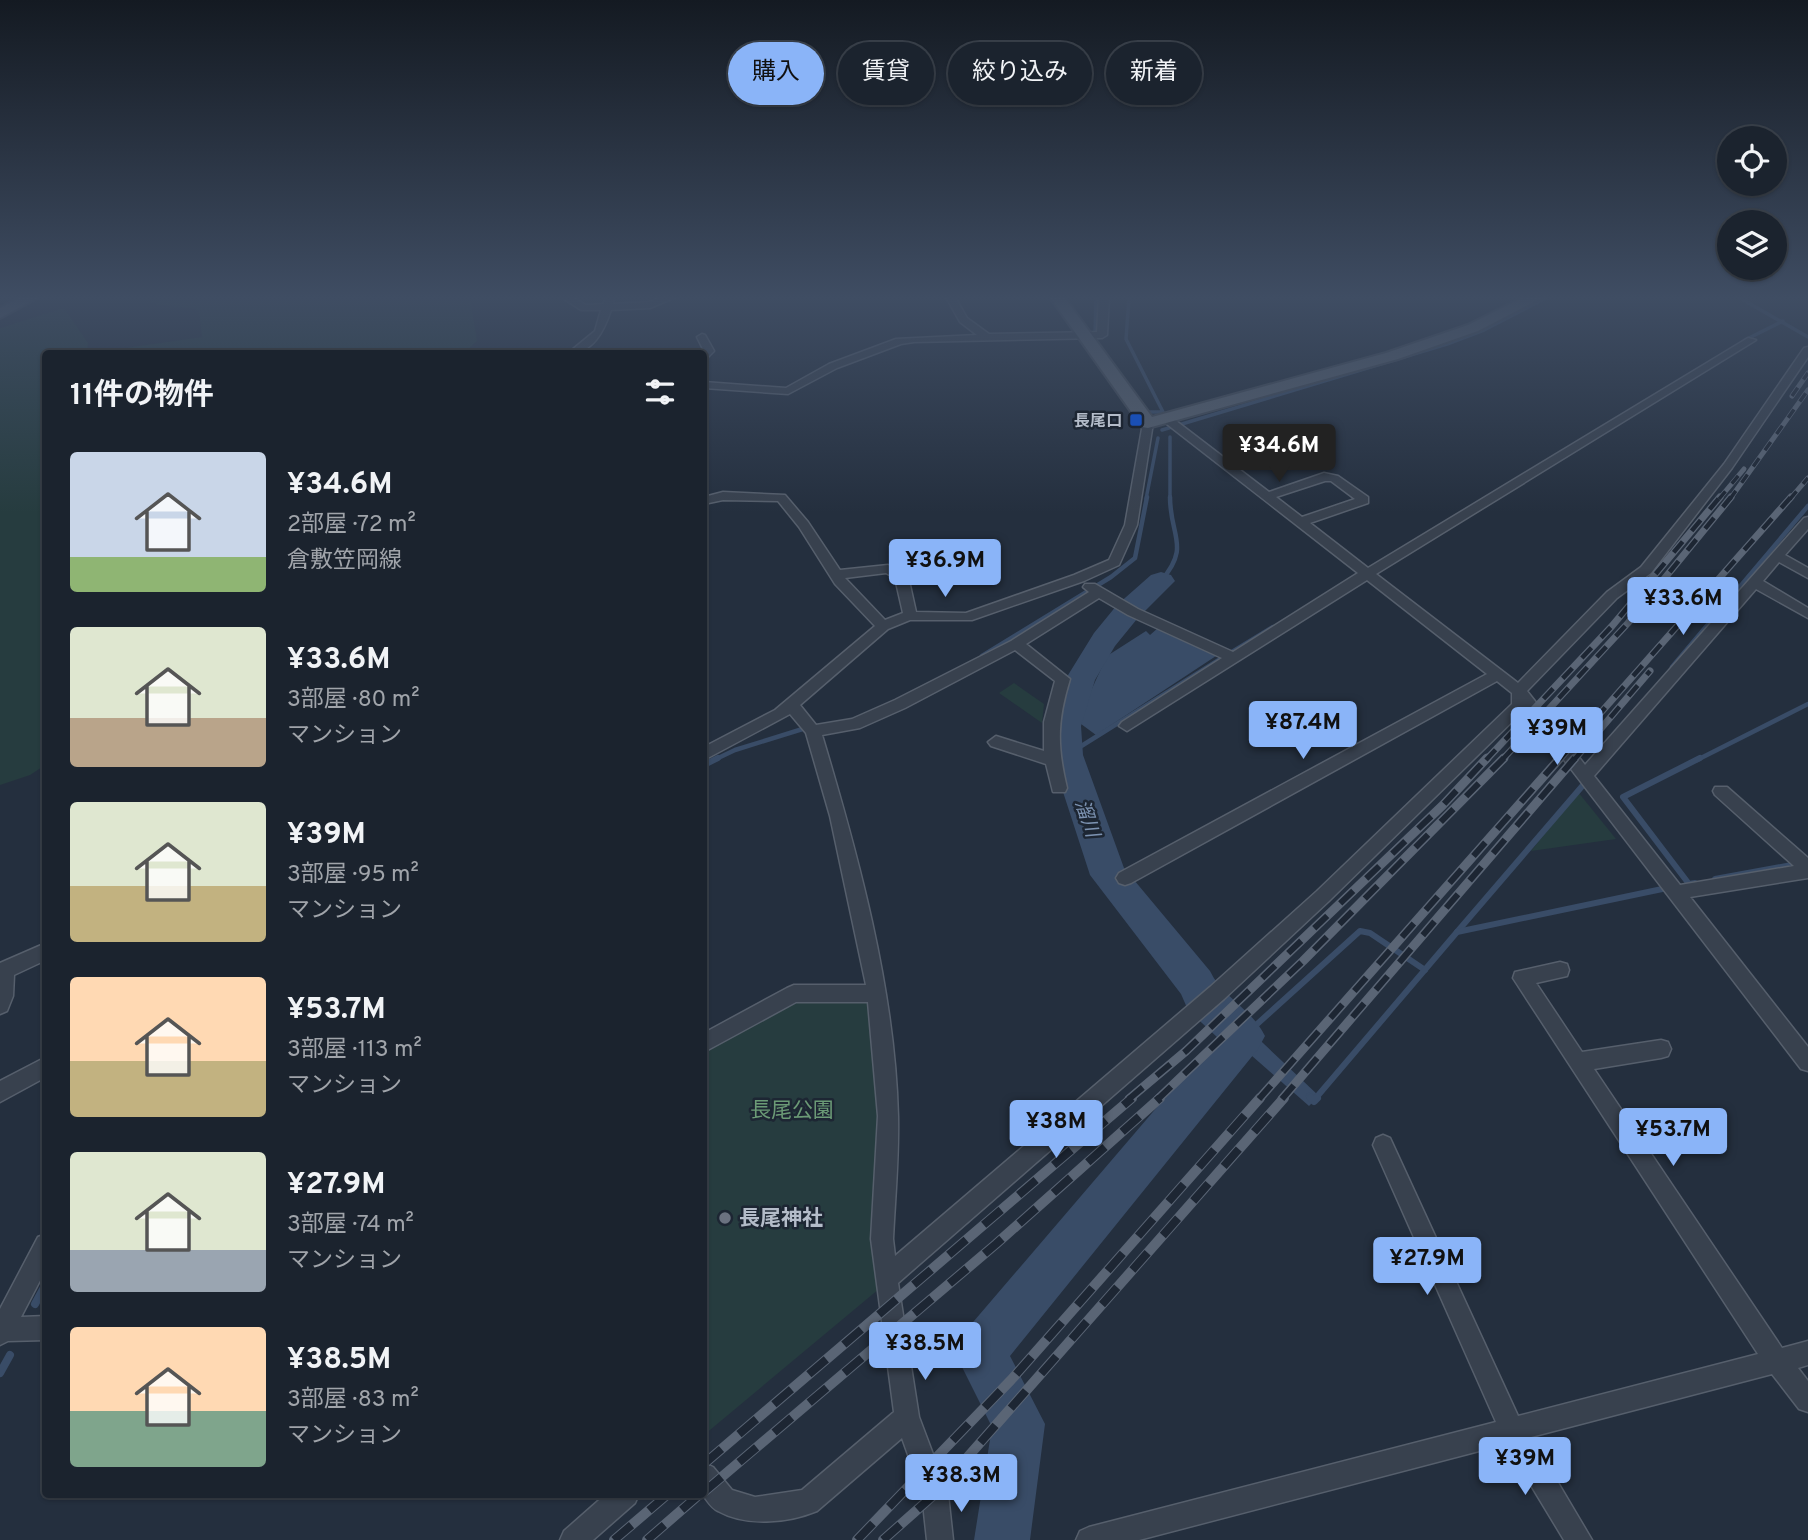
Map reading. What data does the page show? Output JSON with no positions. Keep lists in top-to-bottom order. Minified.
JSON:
{"water":["溜川"],"parks":["長尾公園"],"places":{"transit":["長尾口"],"other":["長尾神社"]},"page":{"chip":["購入","賃貸","絞り込み","新着"],"heading":"11件の物件","price":["¥34.6M","¥36.9M","¥33.6M","¥87.4M","¥39M","¥38M","¥53.7M","¥27.9M","¥38.5M","¥39M","¥38.3M"],"list":[{"name":"¥34.6M","note":"2部屋 · 72 m² · 倉敷笠岡線"},{"name":"¥33.6M","note":"3部屋 · 80 m² · マンション"},{"name":"¥39M","note":"3部屋 · 95 m² · マンション"},{"name":"¥53.7M","note":"3部屋 · 113 m² · マンション"},{"name":"¥27.9M","note":"3部屋 · 74 m² · マンション"},{"name":"¥38.5M","note":"3部屋 · 83 m² · マンション"}]}}
